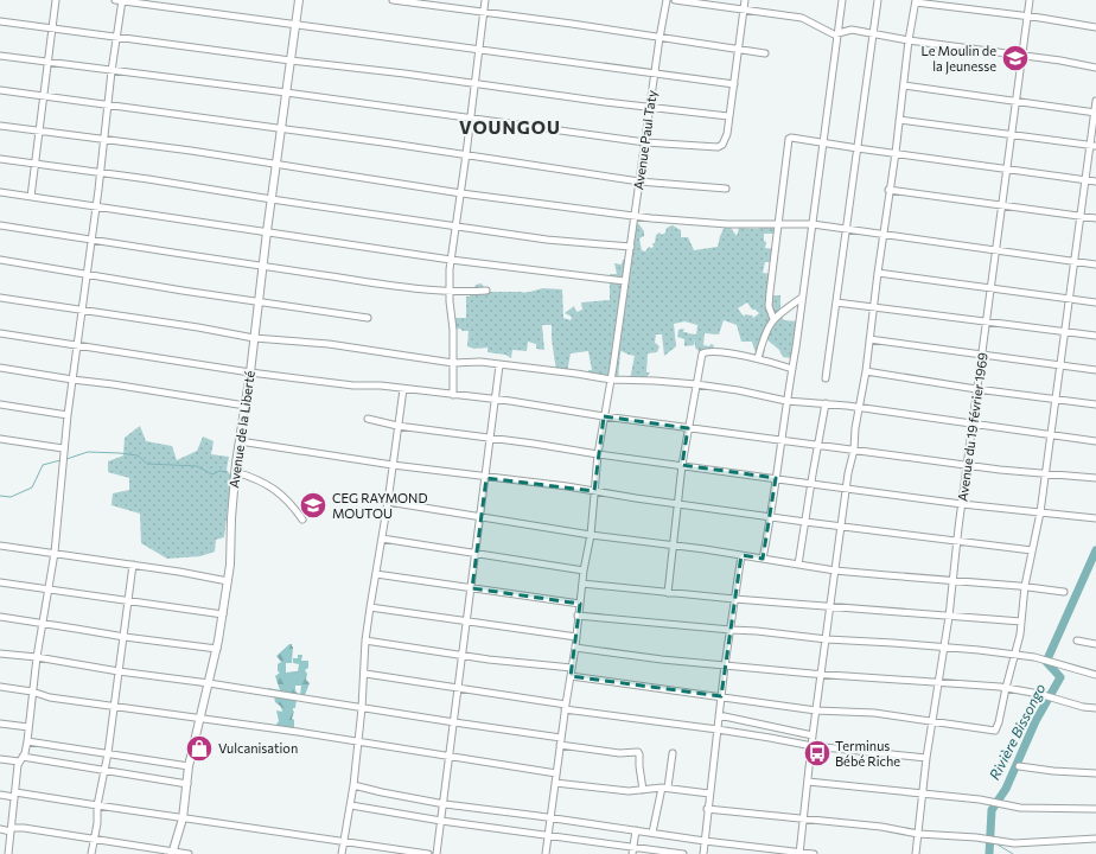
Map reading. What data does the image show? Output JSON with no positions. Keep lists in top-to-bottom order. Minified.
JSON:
{"streets":{"street":["Avenue Paul Taty","Avenue du 19 février 1969","Avenue de la Liberté"]},"districts":["VOUNGOU"],"water":["Rivière Bissongo"],"places":{"school or university":["Le Moulin de la Jeunesse","CEG RAYMOND MOUTOU"],"shop":["Vulcanisation"],"bus stop":["Terminus Bébé Riche"]}}
